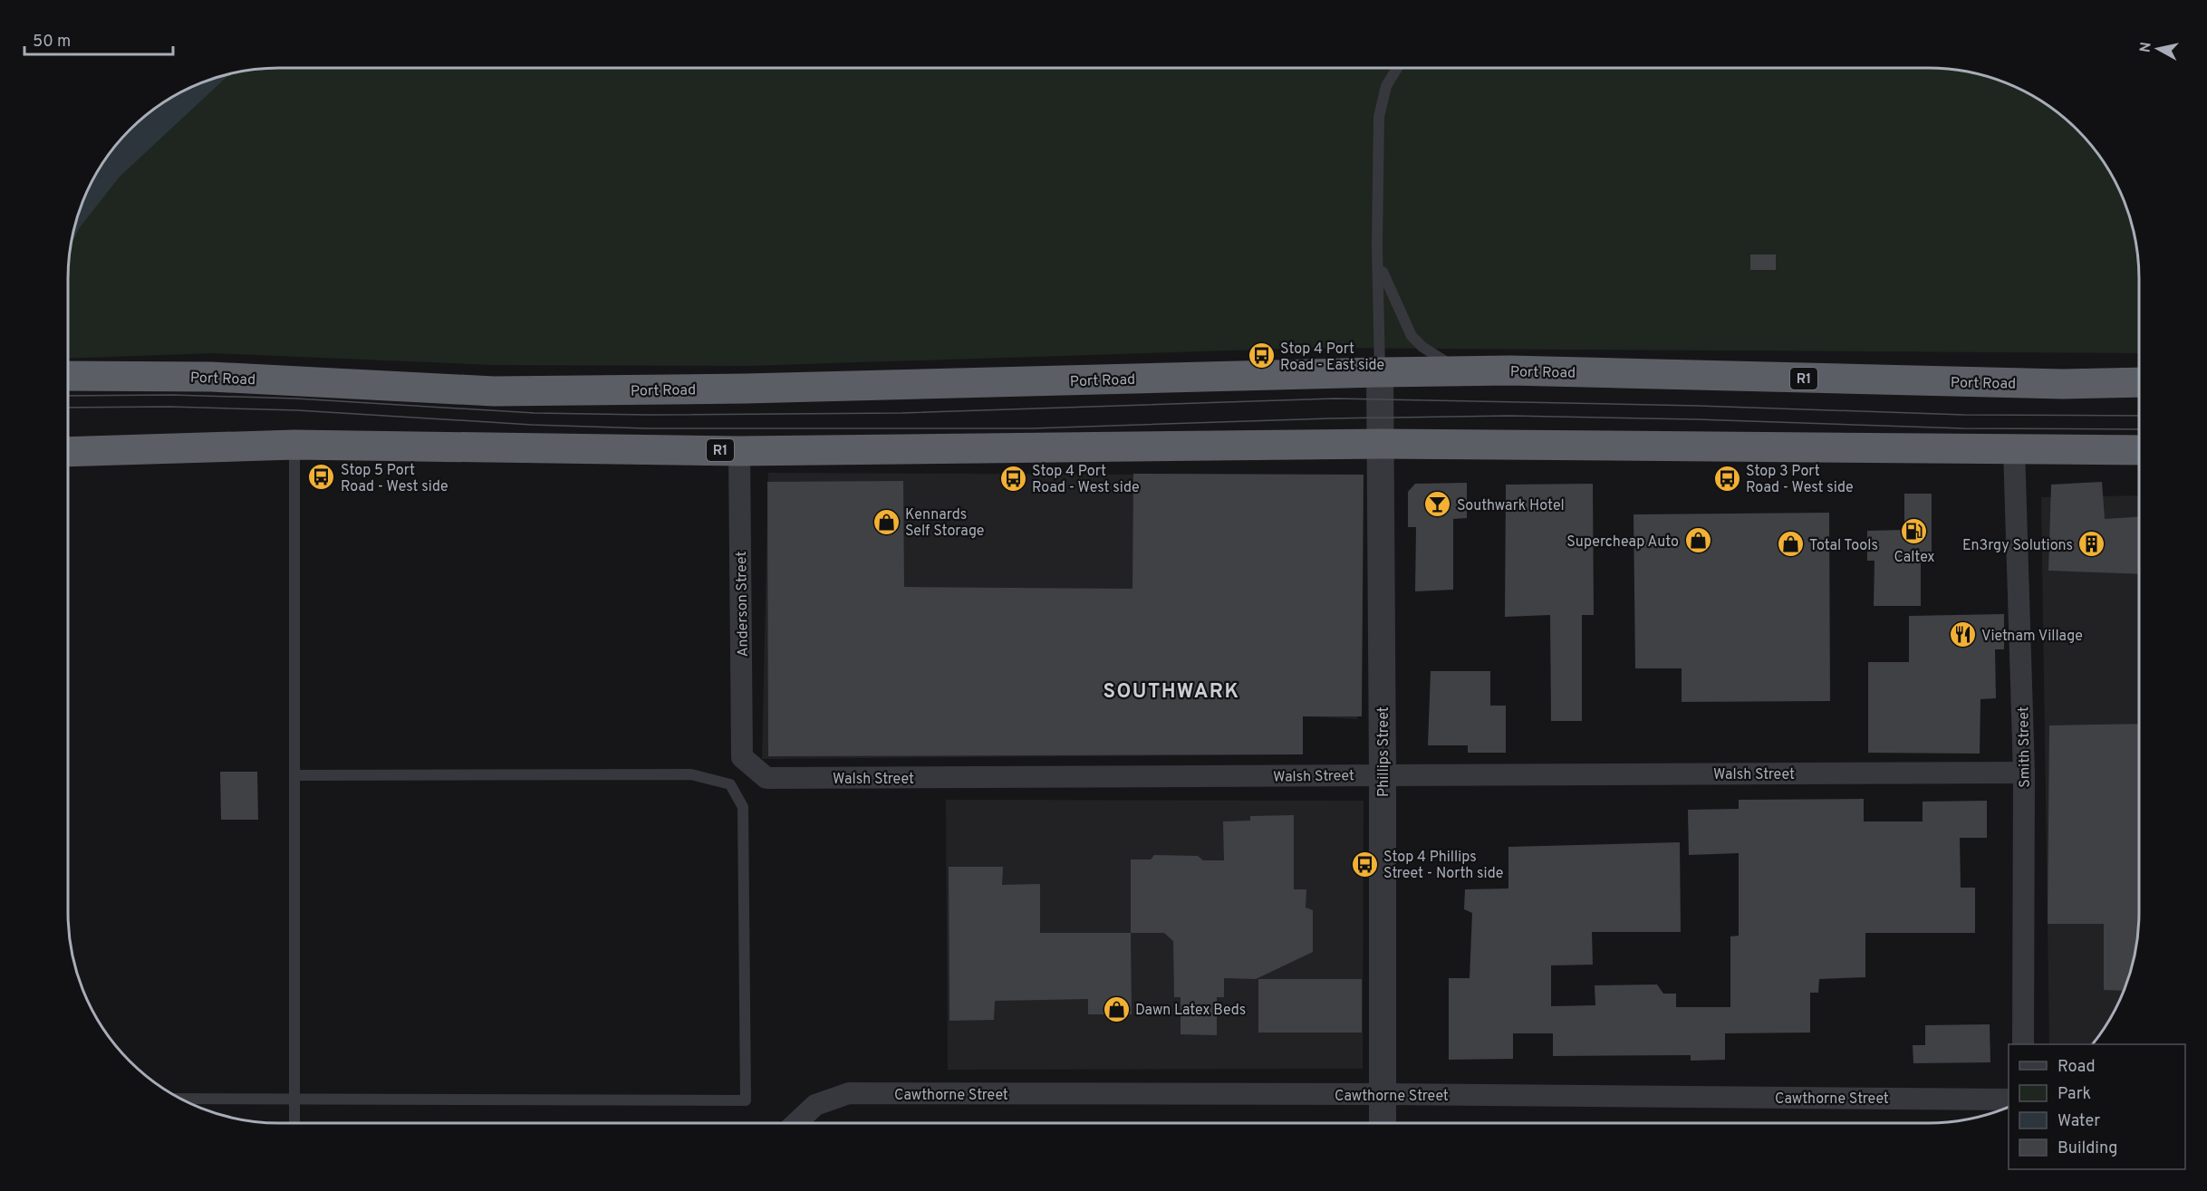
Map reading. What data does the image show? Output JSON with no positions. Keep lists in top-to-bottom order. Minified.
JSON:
{"streets":{"highway":["Port Road","R1"],"street":["Anderson Street","Smith Street","Phillips Street","Walsh Street","Cawthorne Street"]},"crossings":[["Port Road","Phillips Street"],["R1","Anderson Street"],["R1","Smith Street"],["R1","Phillips Street"],["Anderson Street","Walsh Street"],["Smith Street","Walsh Street"],["Phillips Street","Walsh Street"],["Phillips Street","Cawthorne Street"]],"districts":["SOUTHWARK"],"places":{"bus stop":["Stop 4 Port Road - East side","Stop 5 Port Road - West side","Stop 4 Port Road - West side","Stop 3 Port Road - West side","Stop 4 Phillips Street - North side"],"bar":["Southwark Hotel"],"shop":["Kennards Self Storage","Supercheap Auto","Total Tools","Dawn Latex Beds"],"fuel station":["Caltex"],"building":["En3rgy Solutions"],"restaurant":["Vietnam Village"]},"legend":["Road","Park","Water","Building"],"scale_bar":"50 m","north":"left"}
